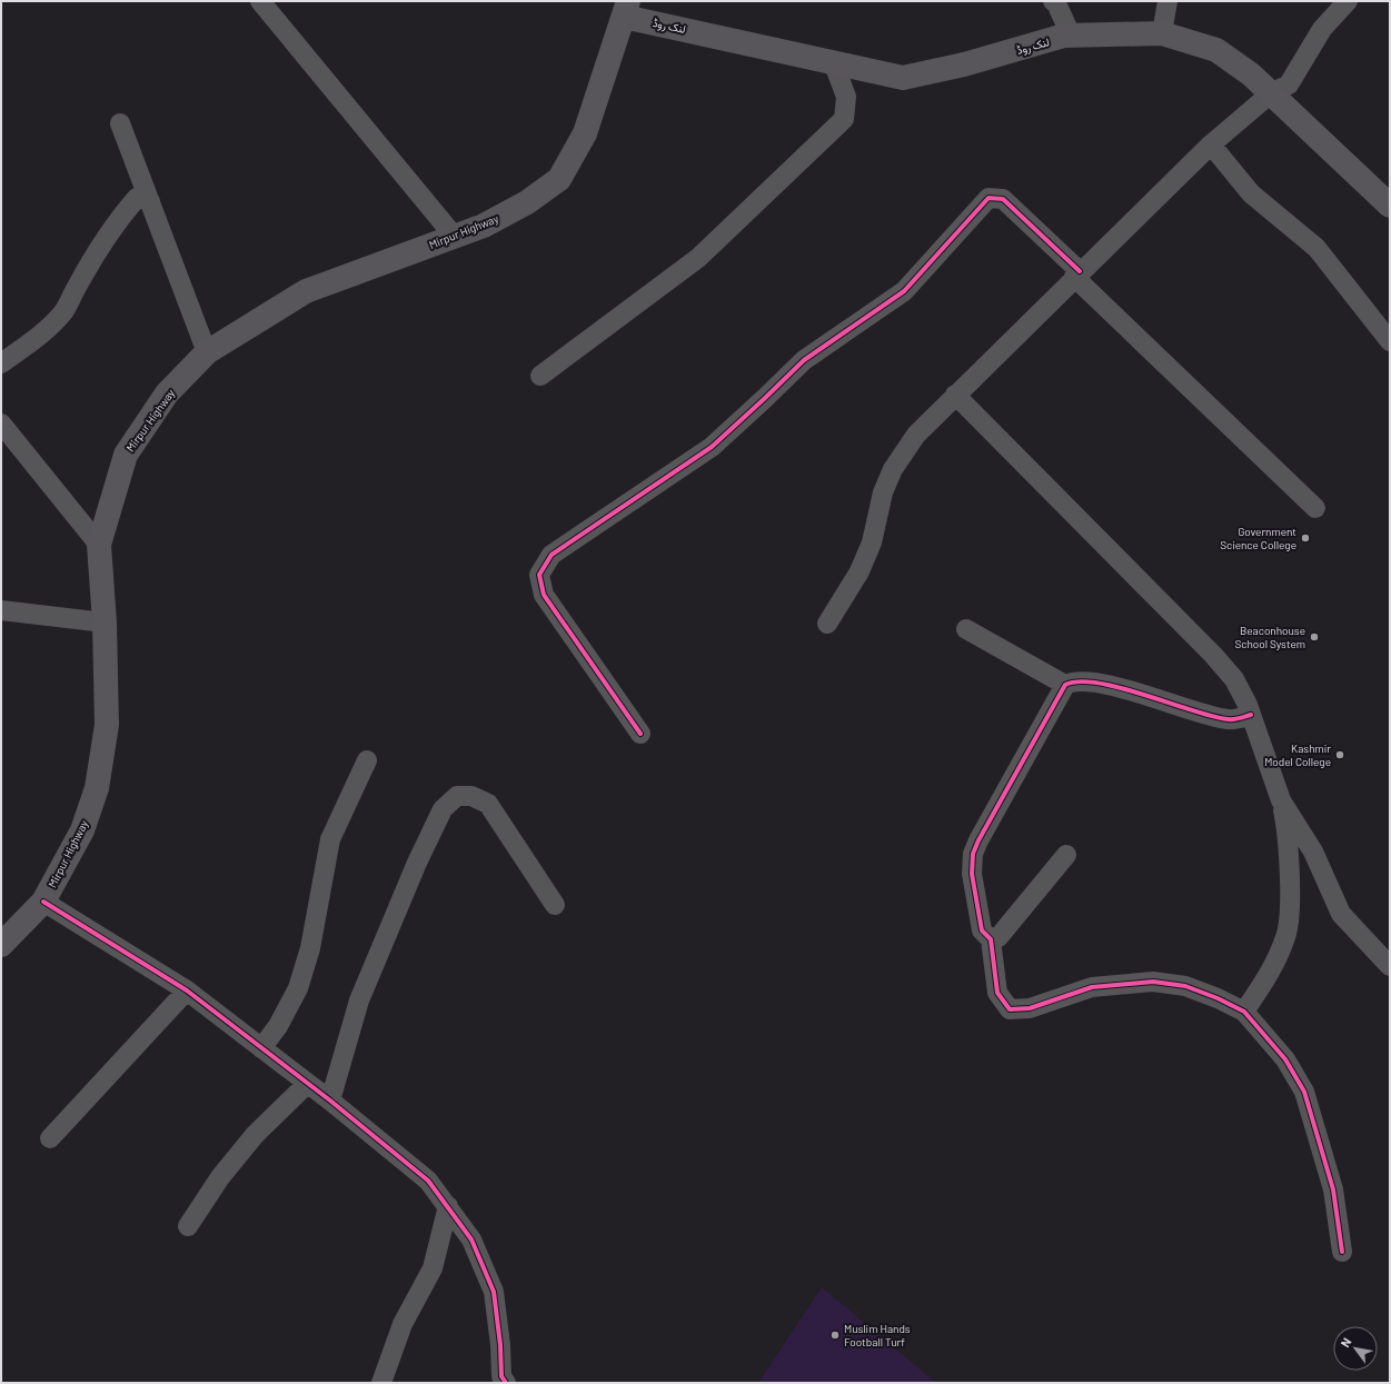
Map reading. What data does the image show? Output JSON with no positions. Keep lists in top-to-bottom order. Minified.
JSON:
{"streets":{"main road":["لنک روڈ","Mirpur Highway"]},"crossings":[["لنک روڈ","Mirpur Highway"]],"places":["Government Science College","Beaconhouse School System","Kashmir Model College","Muslim Hands Football Turf"],"north":"top left"}
